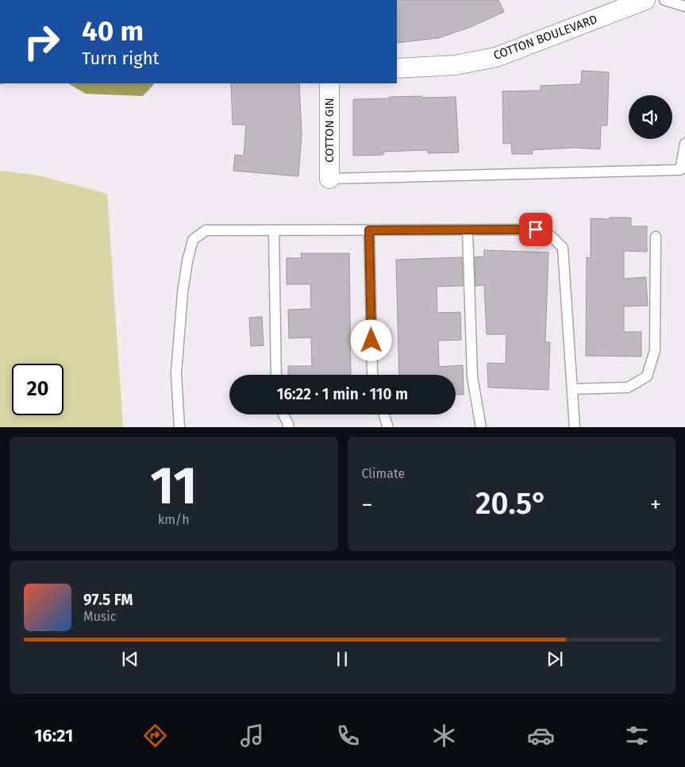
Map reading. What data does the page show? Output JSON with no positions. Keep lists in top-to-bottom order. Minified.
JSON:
{"streets":{"street":["COTTON BOULEVARD","COTTON GIN"]},"page":{"turn":["40 m","Turn right"],"limit":"20","trip":"16:22 · 1 min · 110 m","tile":[["11","km/h"],"Climate"],"heat":["−","20.5°","+"],"song":["97.5 FM","Music"],"tabs":"16:21"}}
